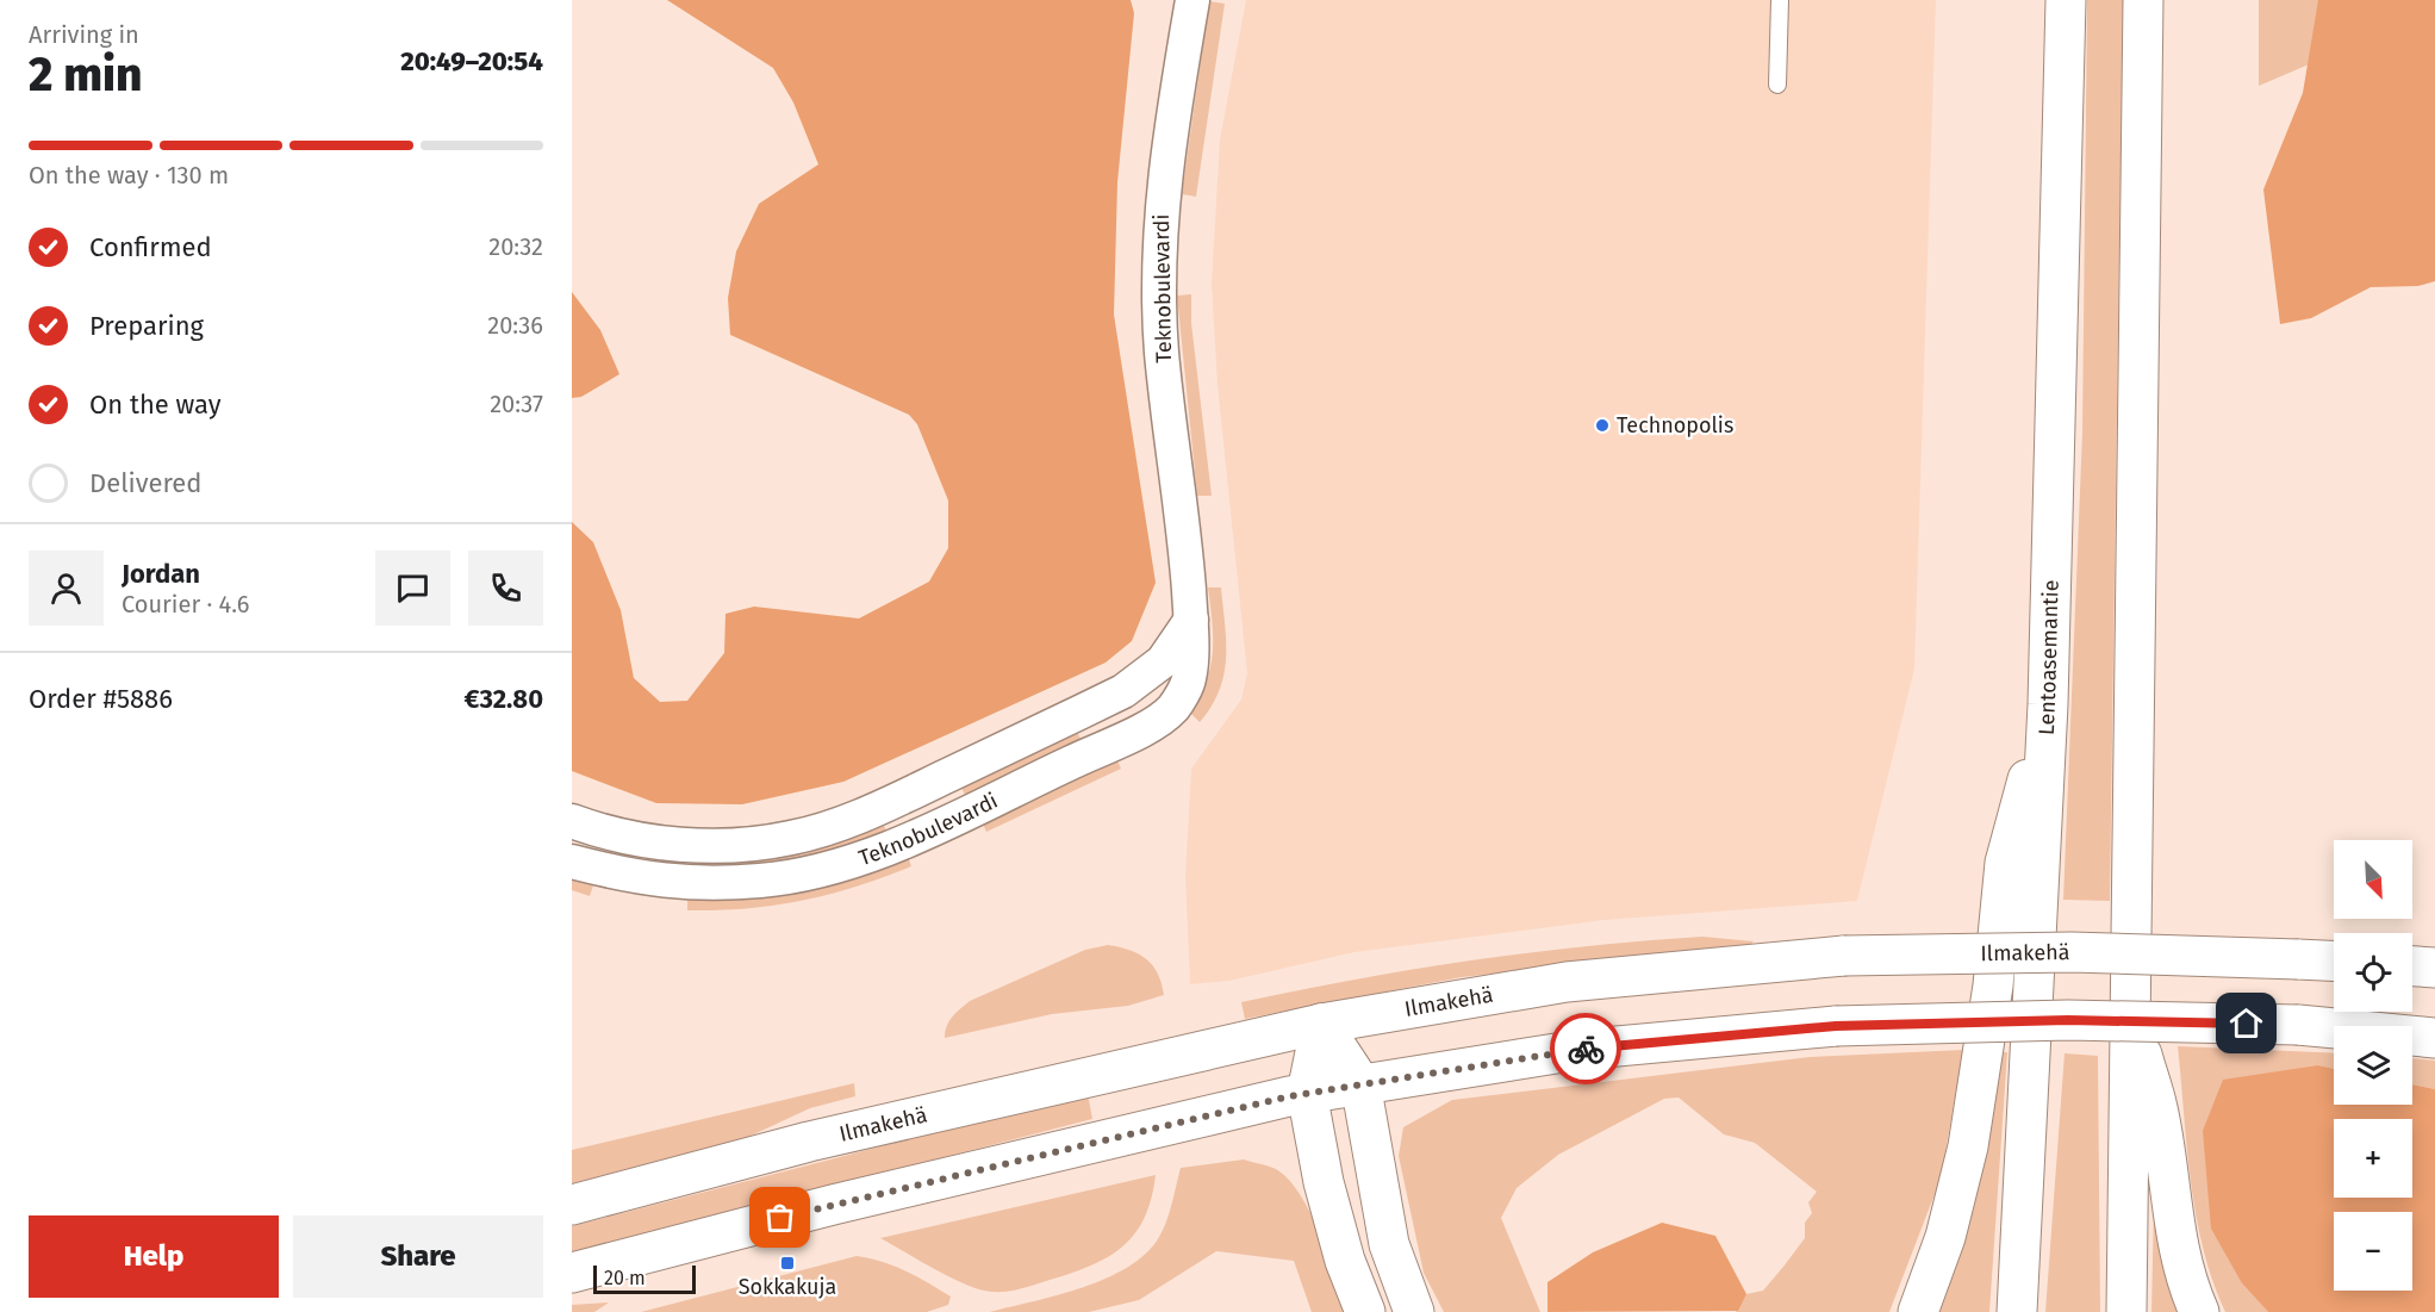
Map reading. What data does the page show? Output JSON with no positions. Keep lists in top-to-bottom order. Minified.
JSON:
{"streets":{"main road":["Lentoasemantie","Ilmakehä"],"street":["Teknobulevardi"]},"places":{"other":["Technopolis"],"transit":["Sokkakuja"]},"scale_bar":"20 m","north":"bottom right","page":{"heading":["2 min","Arriving in","20:49–20:54"],"panel":["Jordan","Courier · 4.6","Order #5886","€32.80"],"bar":"On the way · 130 m","list":[["Confirmed","20:32"],["Preparing","20:36"],["On the way","20:37"],"Delivered"],"map_buttons":["+","−"],"buttons":["Help","Share"],"scale":"20 m"}}
